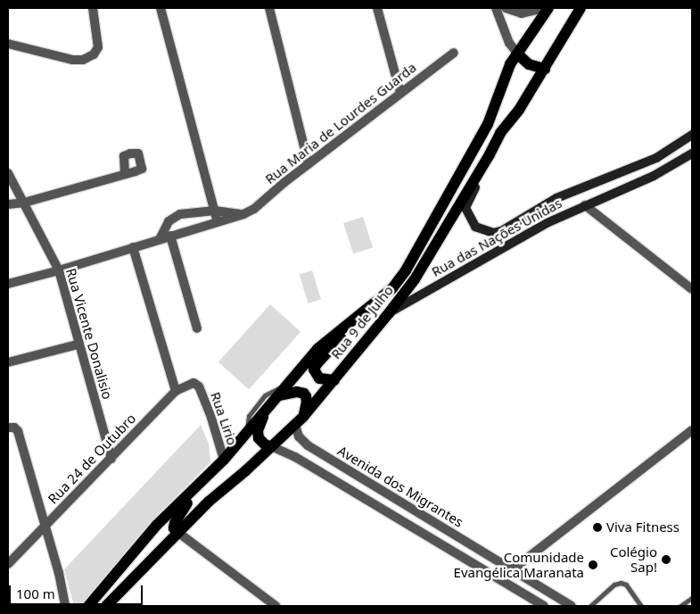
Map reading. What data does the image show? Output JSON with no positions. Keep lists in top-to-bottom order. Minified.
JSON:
{"streets":{"main road":["Rua das Nações Unidas","Rua 9 de Julho"],"street":["Rua Maria de Lourdes Guarda","Rua Vicente Donalisio","Rua Lirio","Rua 24 de Outubro","Avenida dos Migrantes"]},"crossings":[["Rua Maria de Lourdes Guarda","Rua Vicente Donalisio"],["Rua das Nações Unidas","Rua 9 de Julho"],["Rua 9 de Julho","Rua Lirio"],["Rua 9 de Julho","Avenida dos Migrantes"],["Rua Vicente Donalisio","Rua 24 de Outubro"],["Rua Lirio","Rua 24 de Outubro"]],"places":["Viva Fitness","Colégio Sap!","Comunidade Evangélica Maranata"],"scale_bar":"100 m"}
